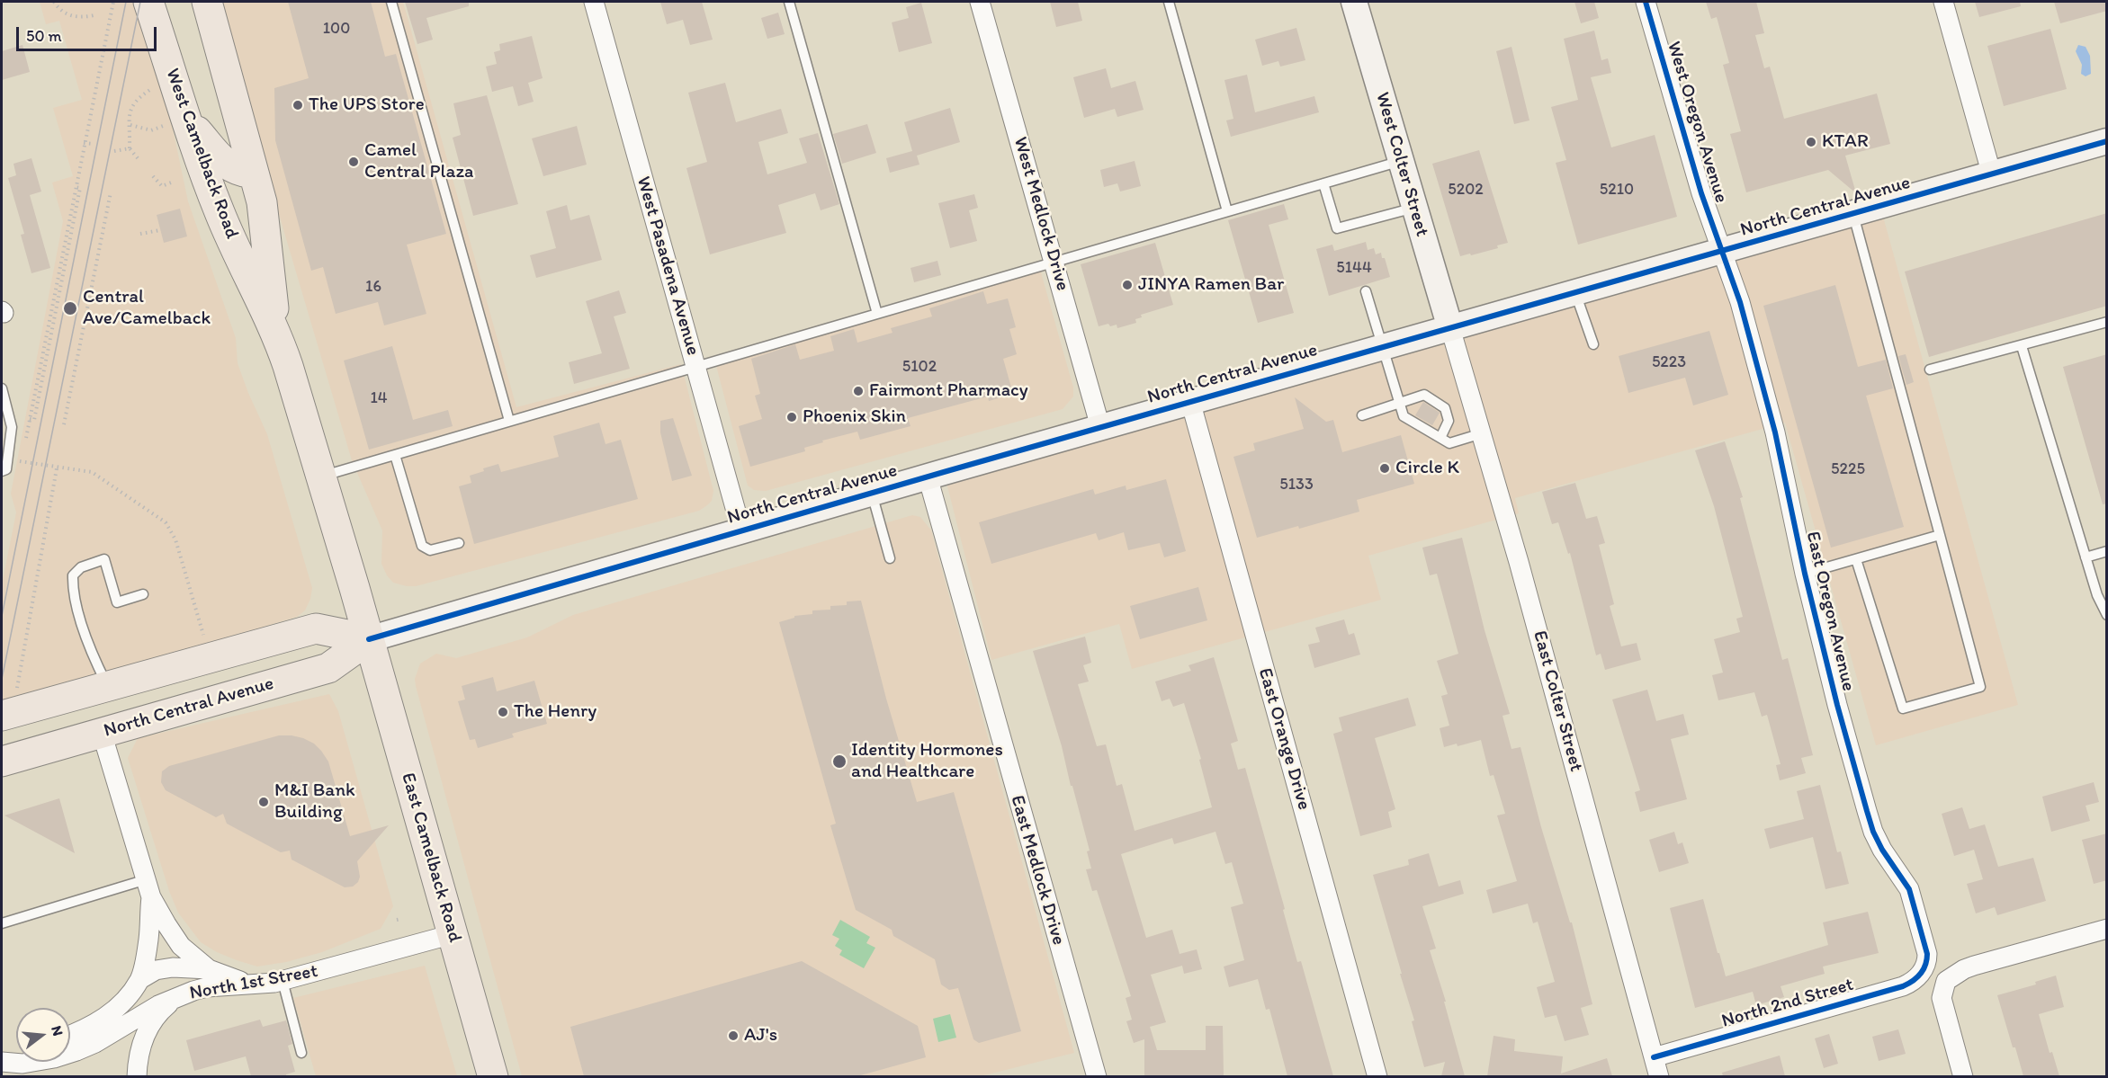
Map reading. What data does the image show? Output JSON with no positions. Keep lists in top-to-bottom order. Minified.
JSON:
{"streets":{"main road":["West Camelback Road","West Colter Street","North Central Avenue","East Camelback Road"],"street":["West Oregon Avenue","West Medlock Drive","West Pasadena Avenue","East Oregon Avenue","East Colter Street","East Orange Drive","East Medlock Drive","North 1st Street","North 2nd Street"]},"crossings":[["West Oregon Avenue","North Central Avenue"],["West Oregon Avenue","East Oregon Avenue"],["West Camelback Road","North Central Avenue"],["West Camelback Road","East Camelback Road"],["West Colter Street","North Central Avenue"],["West Colter Street","East Colter Street"],["North Central Avenue","West Medlock Drive"],["North Central Avenue","West Pasadena Avenue"],["North Central Avenue","East Oregon Avenue"],["North Central Avenue","East Colter Street"],["North Central Avenue","East Orange Drive"],["North Central Avenue","East Camelback Road"],["North Central Avenue","East Medlock Drive"],["East Oregon Avenue","North 2nd Street"],["East Colter Street","North 2nd Street"],["East Camelback Road","North 1st Street"]],"places":["The UPS Store","KTAR","Camel Central Plaza","JINYA Ramen Bar","Central Ave/Camelback","Fairmont Pharmacy","Phoenix Skin","Circle K","The Henry","Identity Hormones and Healthcare","M&I Bank Building","AJ's"],"house_numbers":["100","5202","5210","5144","16","5223","5102","14","5225","5133"],"scale_bar":"50 m","north":"right"}
